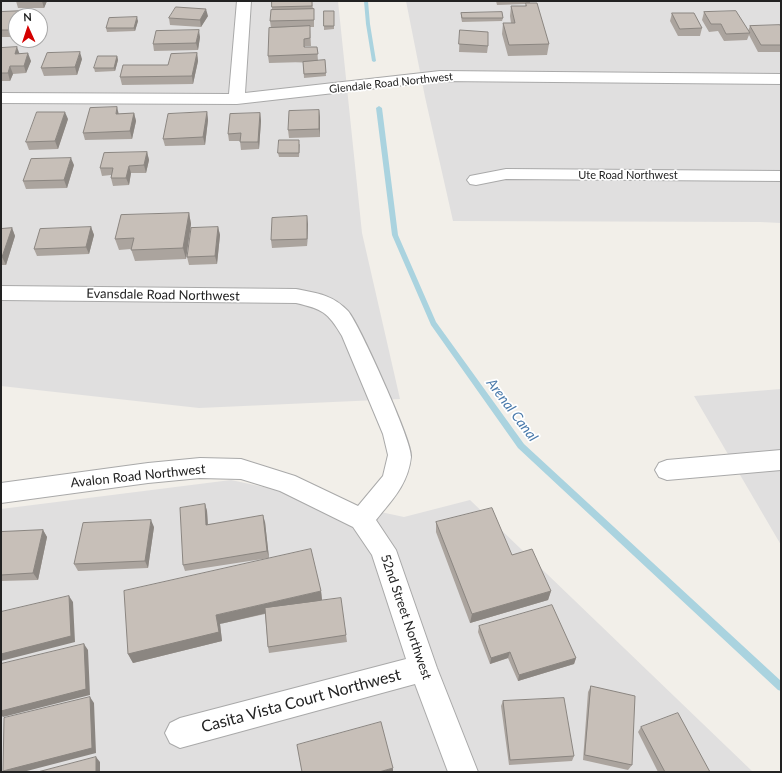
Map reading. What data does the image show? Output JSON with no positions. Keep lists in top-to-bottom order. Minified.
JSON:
{"streets":{"street":["Glendale Road Northwest","Ute Road Northwest","Evansdale Road Northwest","Avalon Road Northwest","52nd Street Northwest","Casita Vista Court Northwest"]},"crossings":[["Evansdale Road Northwest","Avalon Road Northwest"],["Evansdale Road Northwest","52nd Street Northwest"],["Avalon Road Northwest","52nd Street Northwest"],["52nd Street Northwest","Casita Vista Court Northwest"]],"water":["Arenal Canal"],"north":"top"}
